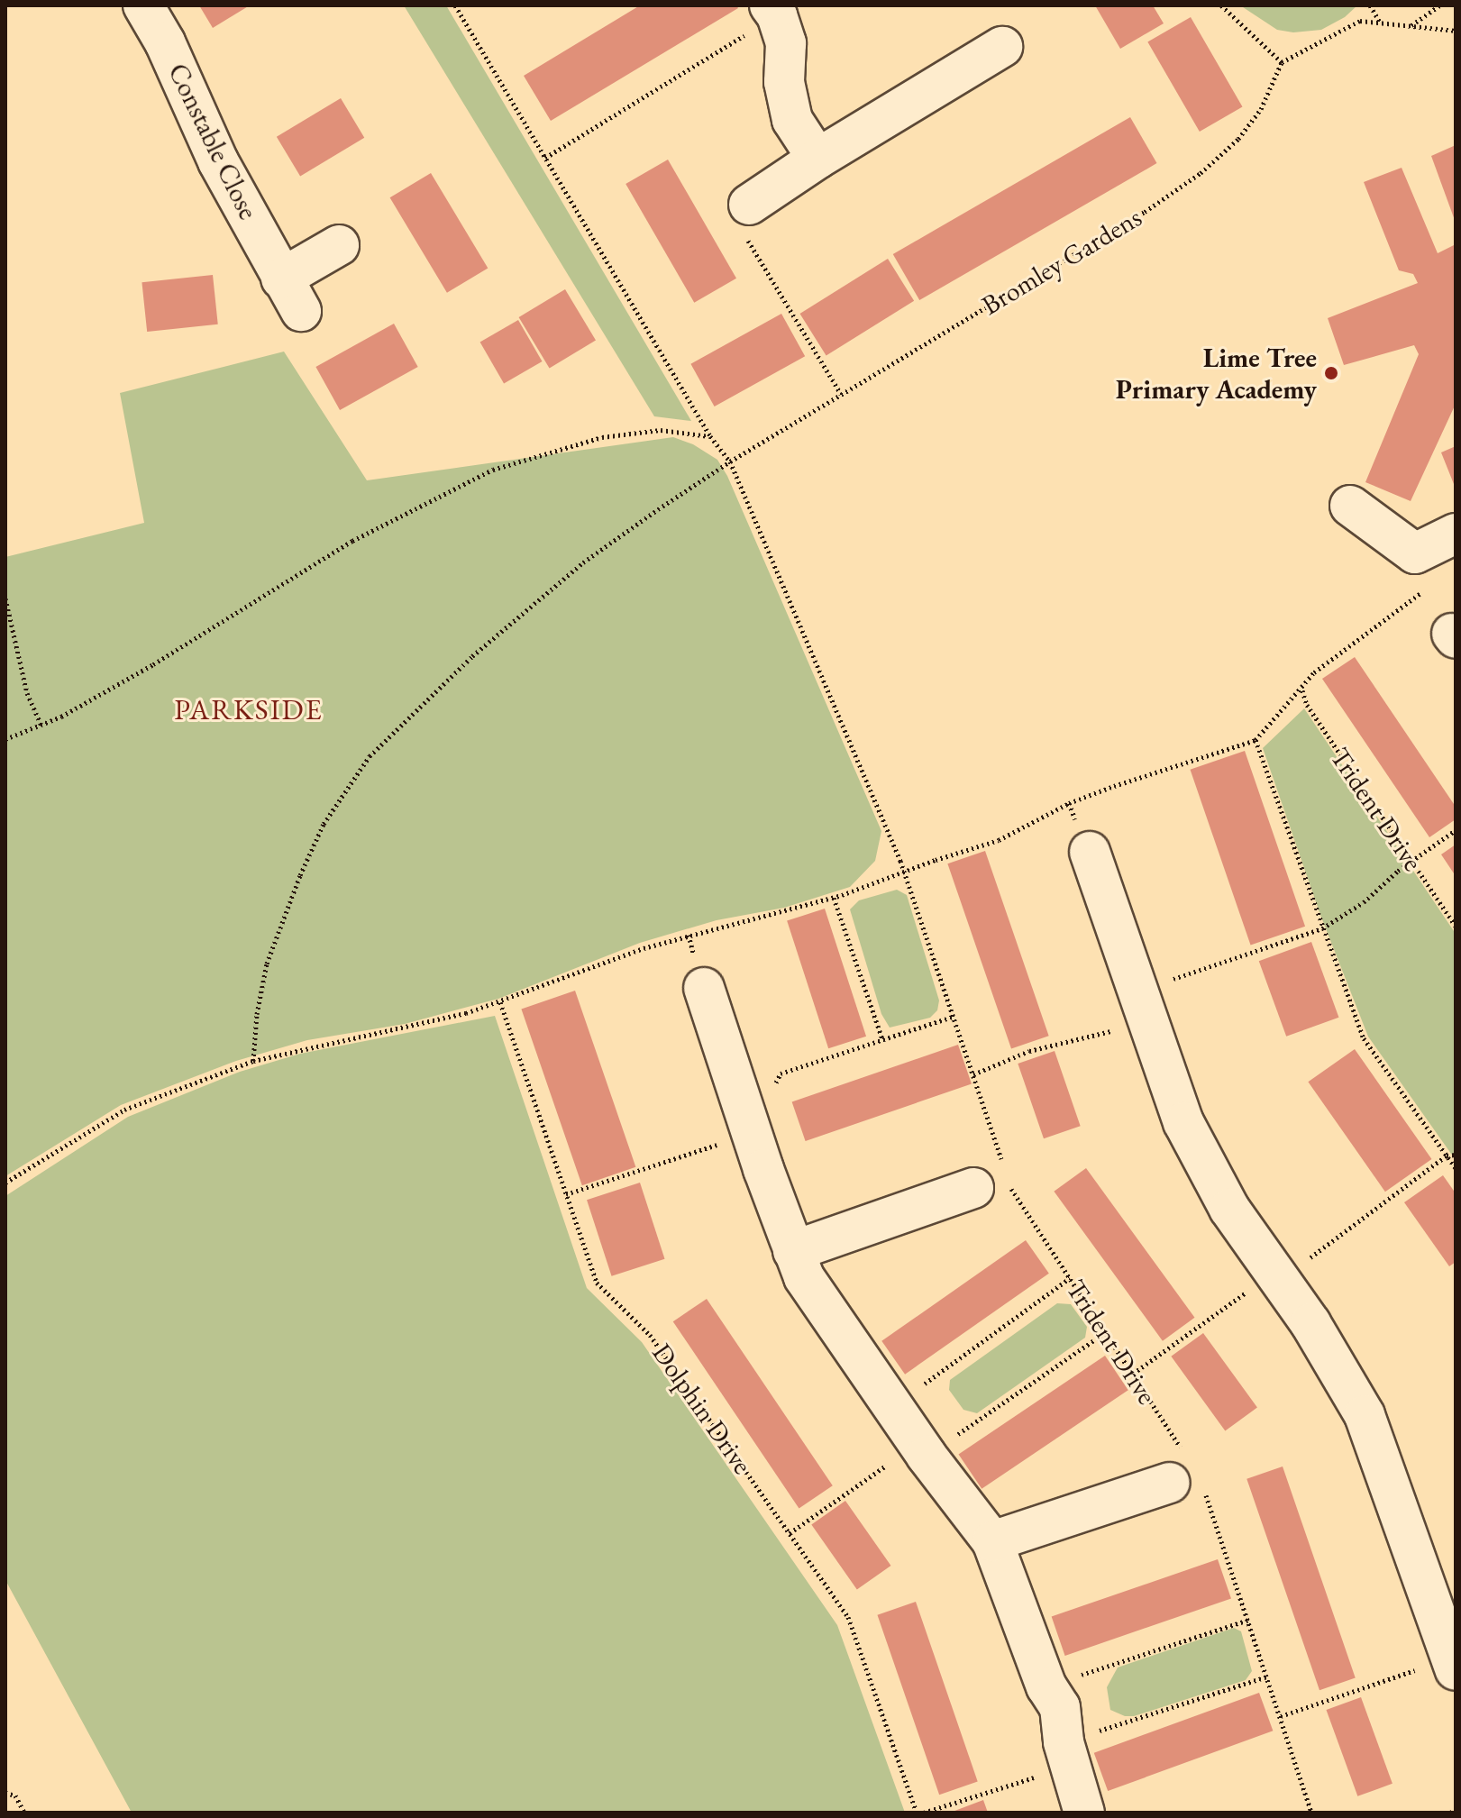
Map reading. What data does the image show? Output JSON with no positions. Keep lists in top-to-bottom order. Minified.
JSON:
{"streets":{"street":["Constable Close"],"path":["Bromley Gardens","Trident Drive","Dolphin Drive"]},"crossings":[["Bromley Gardens","Trident Drive"]],"districts":["PARKSIDE"],"places":["Lime Tree Primary Academy"]}
